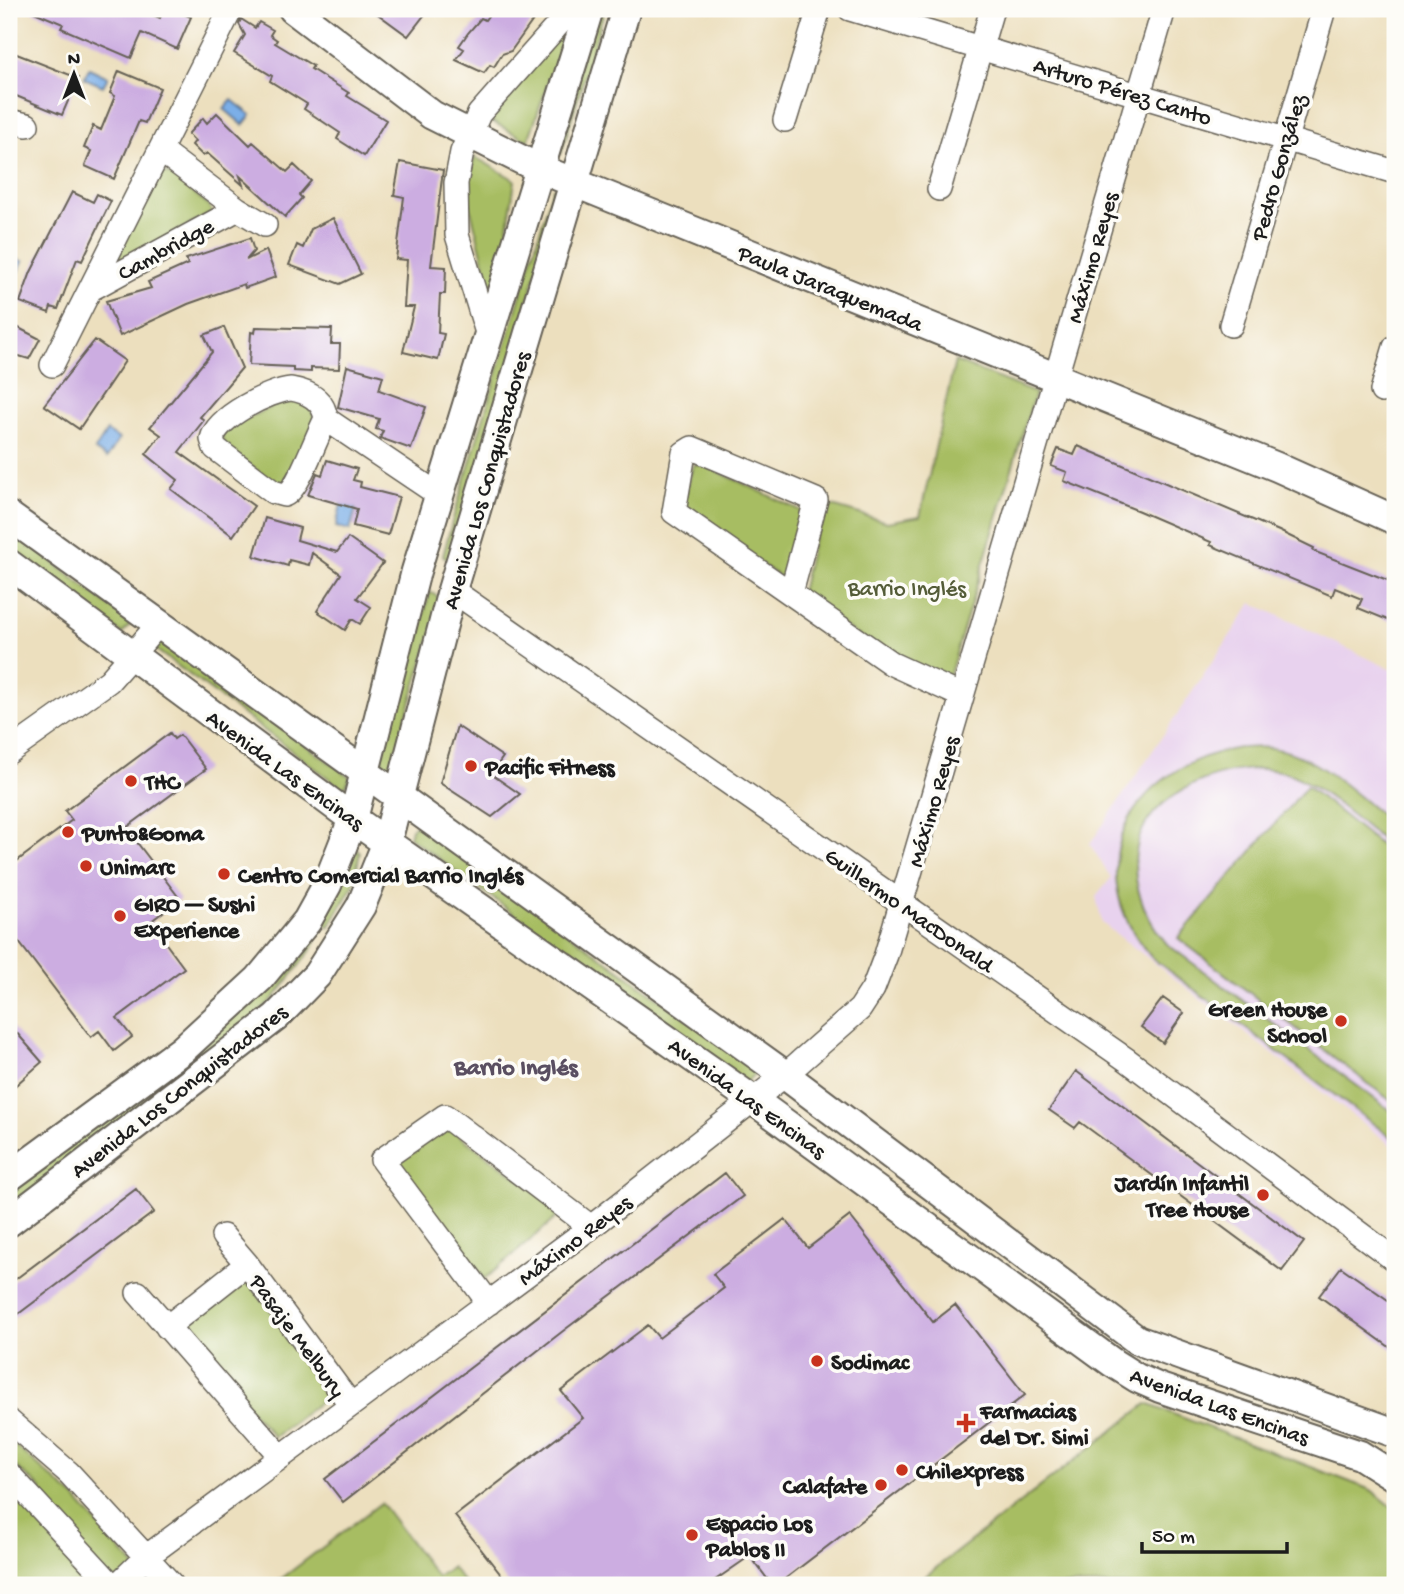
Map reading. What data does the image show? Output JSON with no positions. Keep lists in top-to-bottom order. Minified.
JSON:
{"streets":{"street":["Arturo Pérez Canto","Pedro González","Cambridge","Máximo Reyes","Paula Jaraquemada","Avenida Los Conquistadores","Avenida Las Encinas","Guillermo MacDonald","Pasaje Melbury"]},"crossings":[["Arturo Pérez Canto","Pedro González"],["Arturo Pérez Canto","Máximo Reyes"],["Máximo Reyes","Paula Jaraquemada"],["Máximo Reyes","Avenida Las Encinas"],["Máximo Reyes","Guillermo MacDonald"],["Máximo Reyes","Pasaje Melbury"],["Paula Jaraquemada","Avenida Los Conquistadores"],["Avenida Los Conquistadores","Avenida Las Encinas"],["Avenida Los Conquistadores","Guillermo MacDonald"]],"districts":["Barrio Inglés"],"parks":["Barrio Inglés"],"places":{"other":["Pacific Fitness","THC","Punto&Goma","Unimarc","Centro Comercial Barrio Inglés","GIRO — Sushi Experience","Green House School","Jardín Infantil Tree House","Sodimac","Chilexpress","Calafate","Espacio Los Pablos II"],"health":["Farmacias del Dr. Simi"]},"scale_bar":"50 m","north":"top"}
